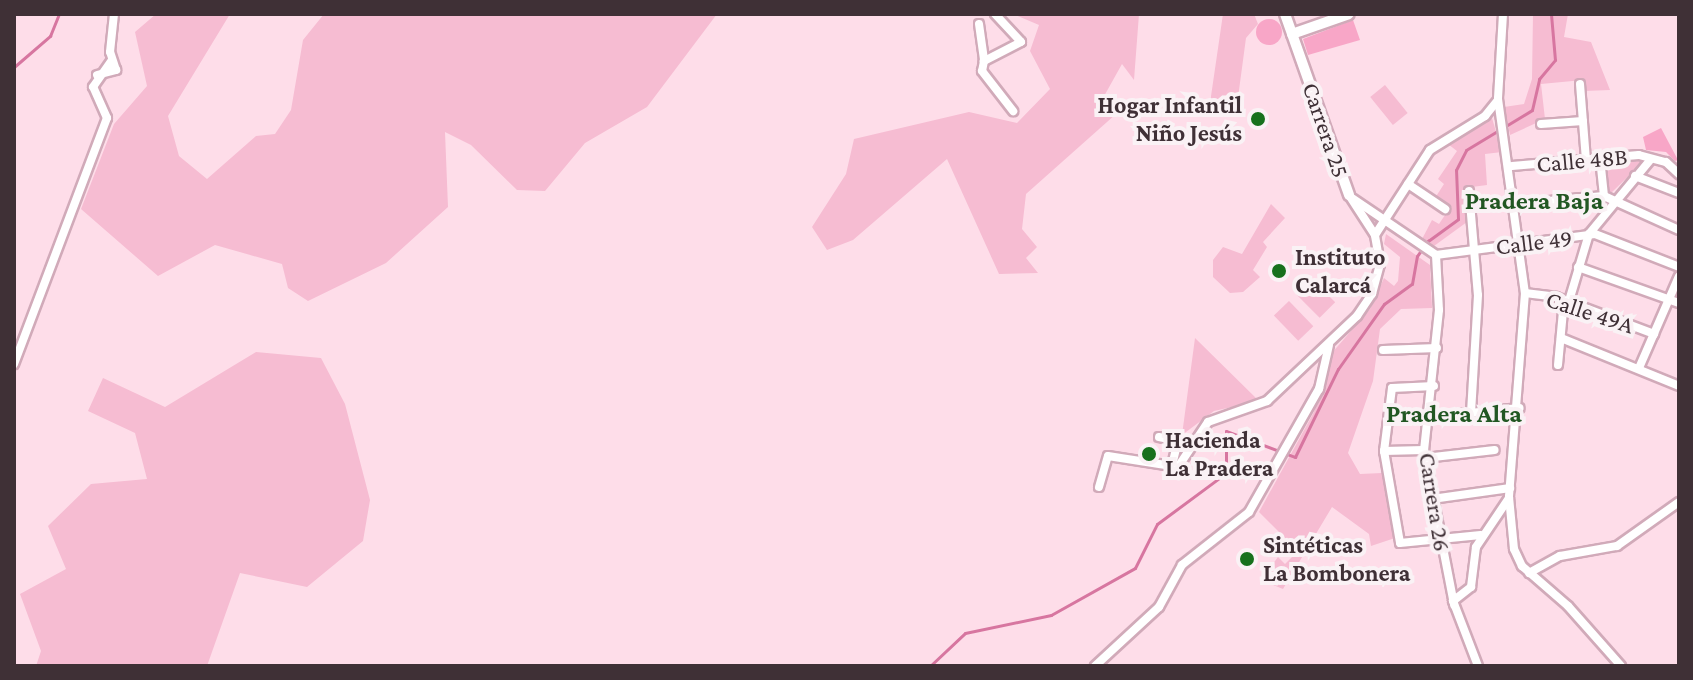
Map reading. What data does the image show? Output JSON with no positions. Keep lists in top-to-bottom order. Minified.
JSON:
{"streets":{"street":["Carrera 25","Calle 48B","Calle 49","Calle 49A","Carrera 26"]},"crossings":[["Carrera 25","Calle 49"],["Carrera 25","Carrera 26"],["Calle 49","Carrera 26"]],"districts":["Pradera Baja","Pradera Alta"],"places":["Hogar Infantil Niño Jesús","Instituto Calarcá","Hacienda La Pradera","Sintéticas La Bombonera"]}
